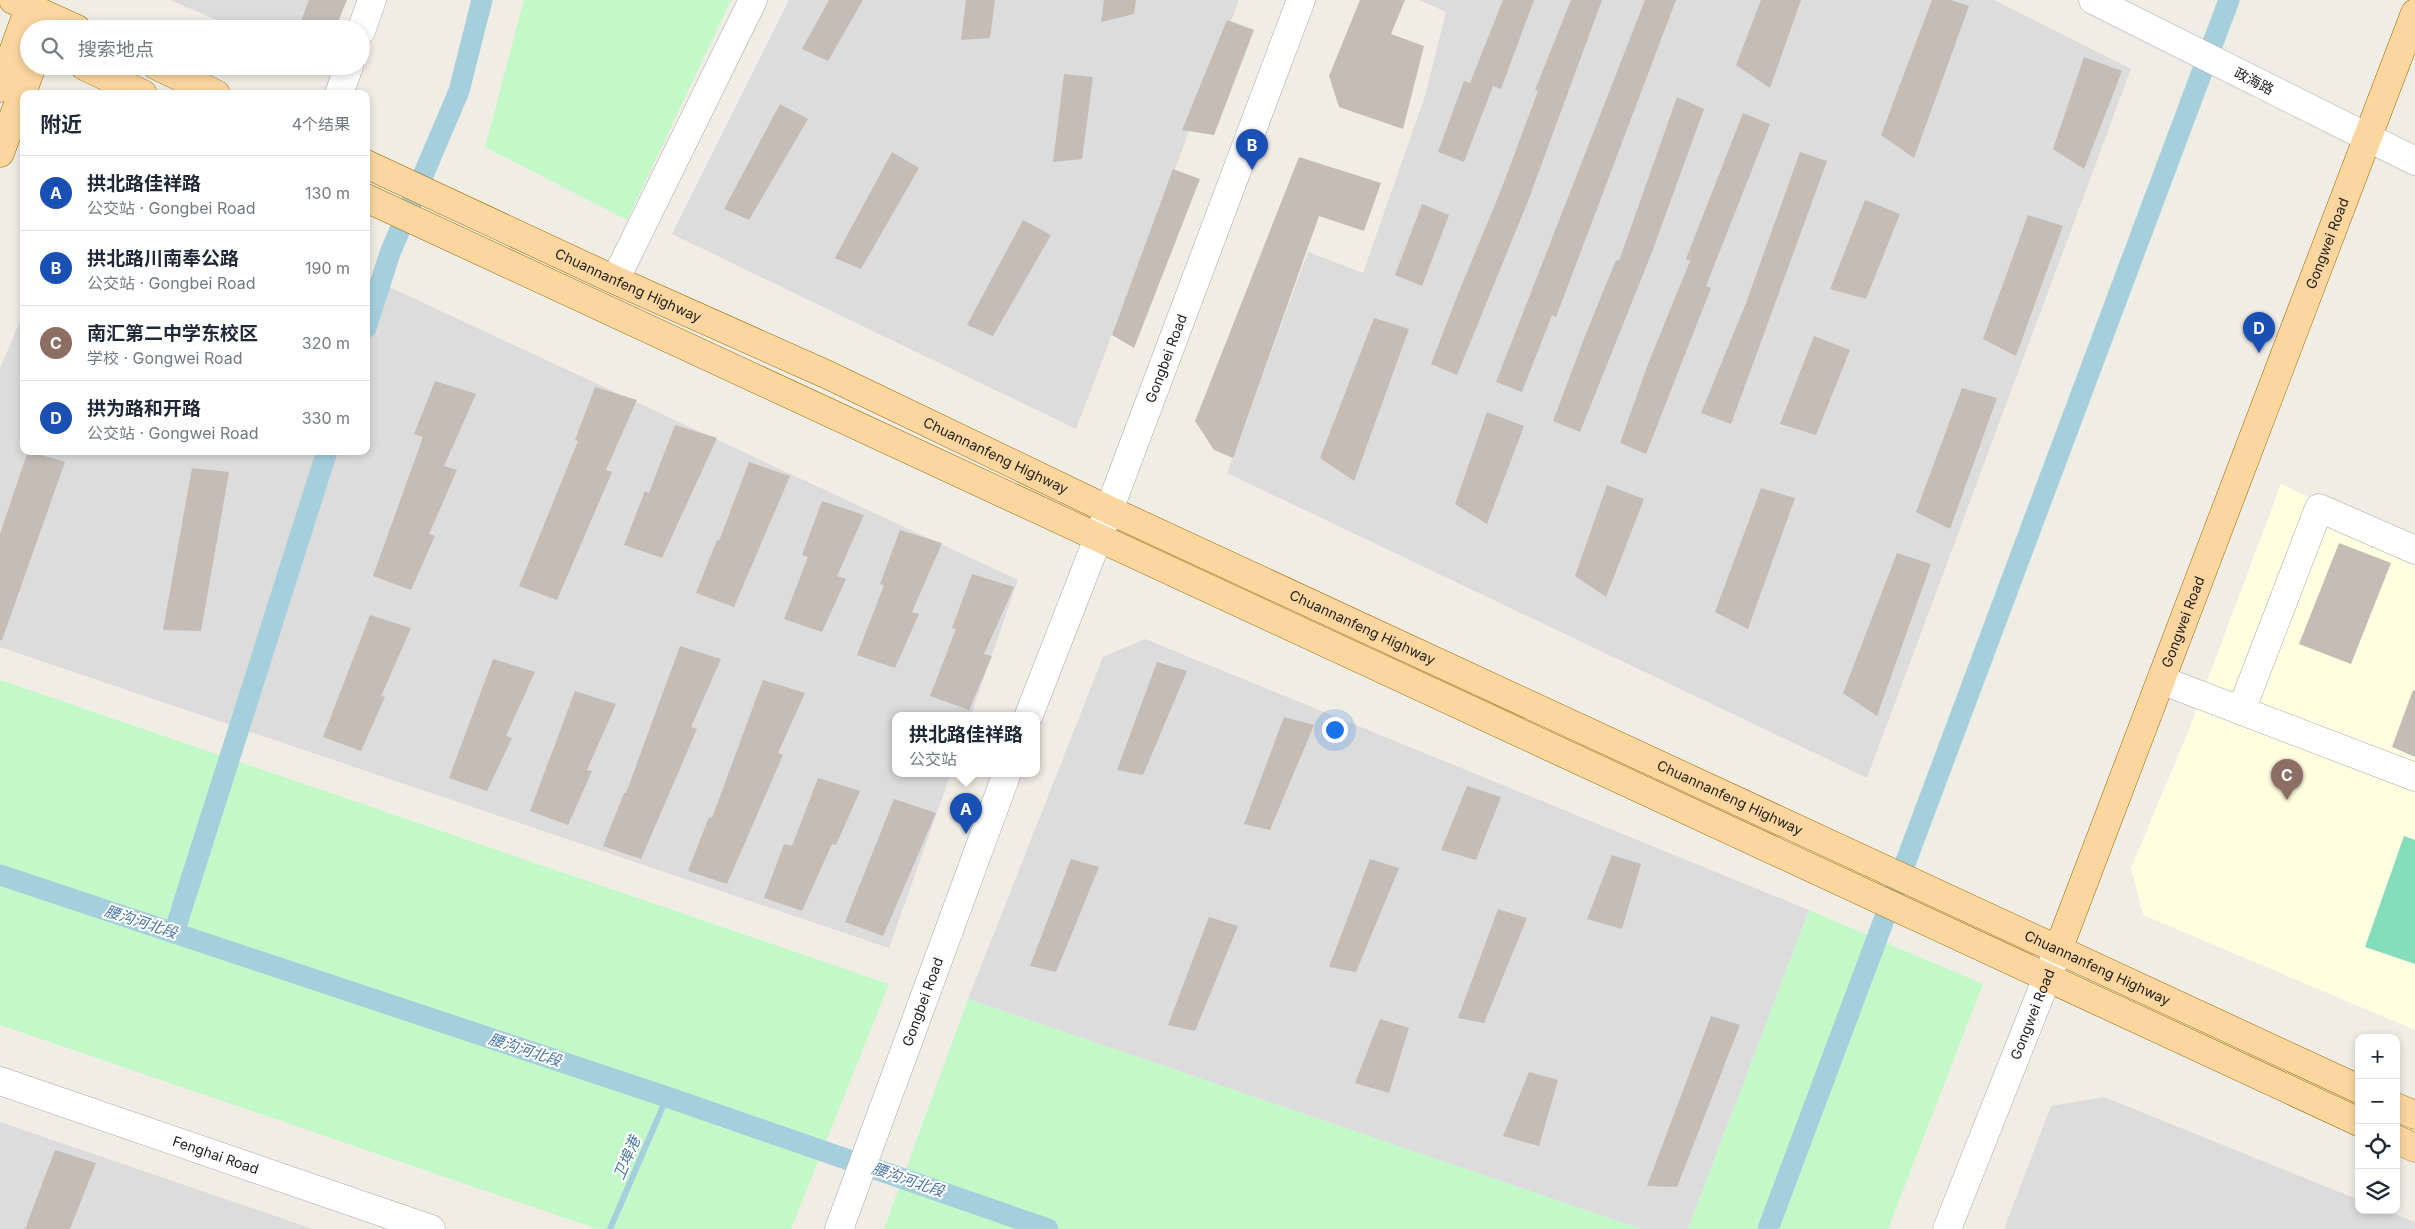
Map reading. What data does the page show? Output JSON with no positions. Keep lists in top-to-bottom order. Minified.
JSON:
{"streets":{"main road":["Gongwei Road","Chuannanfeng Highway"],"street":["政海路","Gongbei Road","Fenghai Road"]},"crossings":[["政海路","Gongwei Road"],["Gongwei Road","Chuannanfeng Highway"],["Chuannanfeng Highway","Gongbei Road"]],"water":["腰沟河北段","卫埠港"],"page":{"search":"搜索地点","heading":["附近","4个结果"],"pins":["B","D","C","A"],"list":[{"mark":"A","name":"拱北路佳祥路","note":"公交站 · Gongbei Road","value":"130 m"},{"mark":"B","name":"拱北路川南奉公路","note":"公交站 · Gongbei Road","value":"190 m"},{"mark":"C","name":"南汇第二中学东校区","note":"学校 · Gongwei Road","value":"320 m"},{"mark":"D","name":"拱为路和开路","note":"公交站 · Gongwei Road","value":"330 m"}],"popup":["拱北路佳祥路","公交站"],"map_buttons":["+","−"]}}
